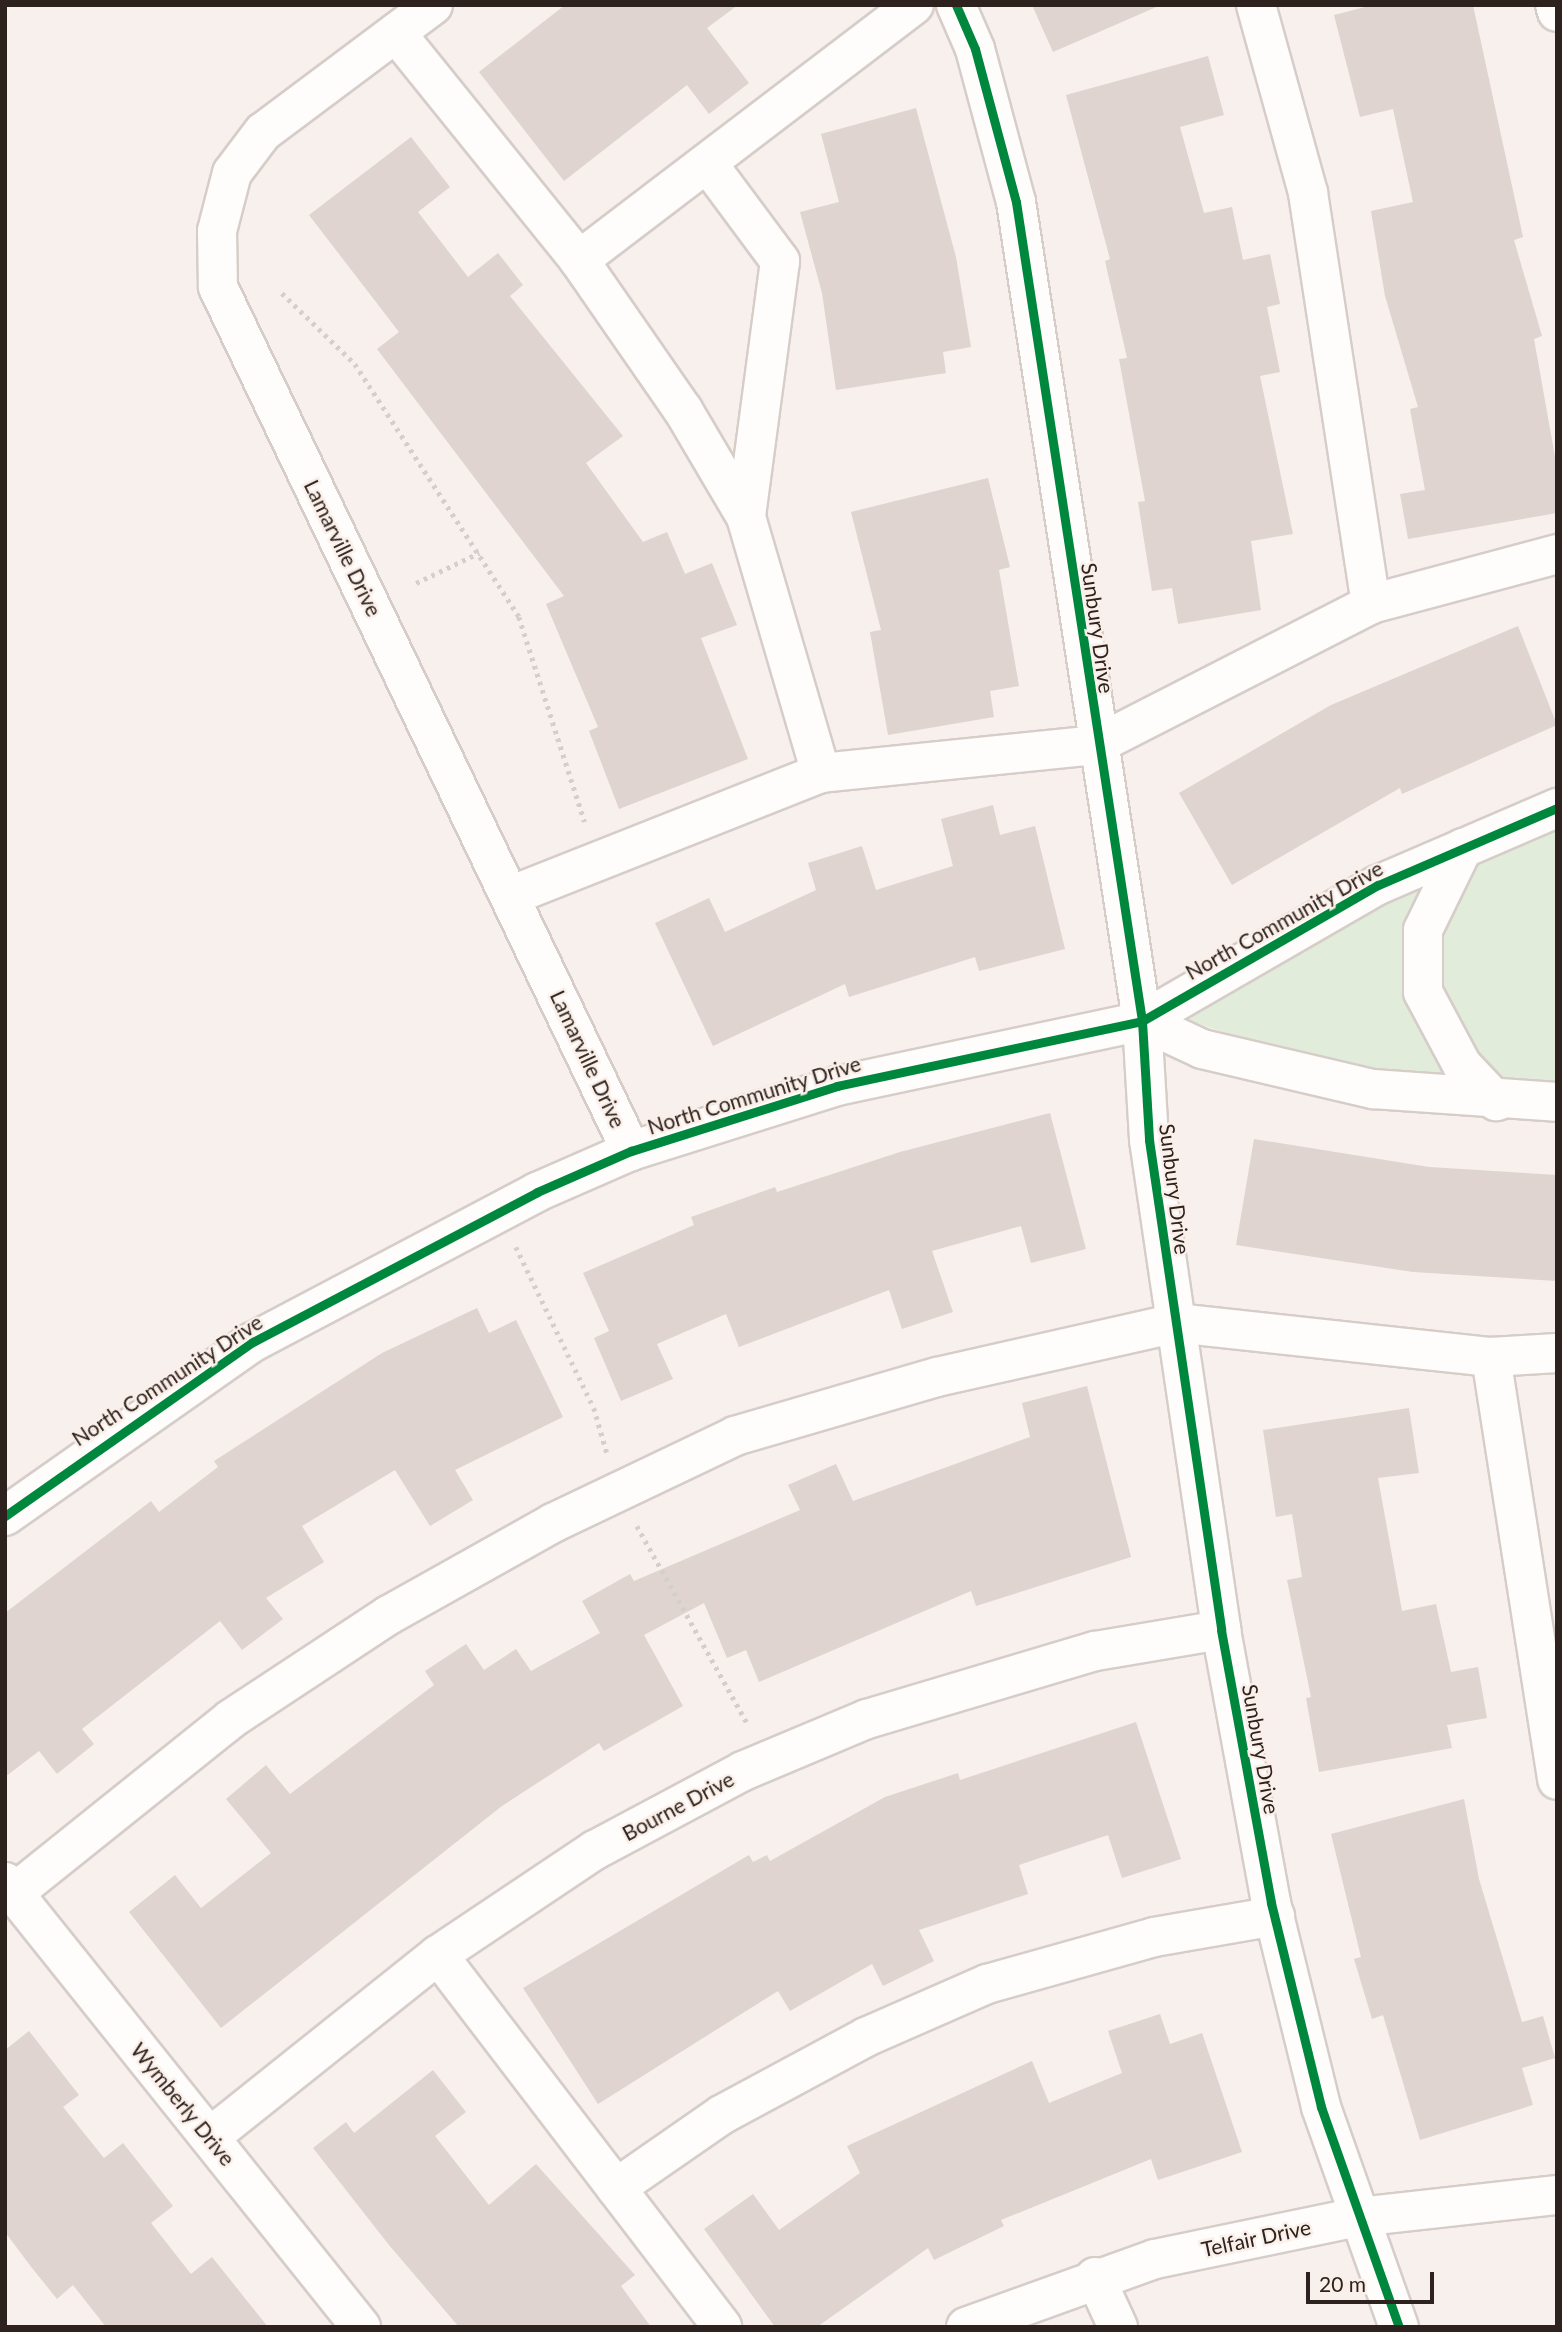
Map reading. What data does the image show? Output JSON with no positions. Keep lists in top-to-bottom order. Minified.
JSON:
{"streets":{"street":["Lamarville Drive","Sunbury Drive","North Community Drive","Bourne Drive","Wymberly Drive","Telfair Drive"]},"crossings":[["Lamarville Drive","North Community Drive"],["Sunbury Drive","North Community Drive"],["Sunbury Drive","Bourne Drive"],["Sunbury Drive","Telfair Drive"],["Bourne Drive","Wymberly Drive"]],"scale_bar":"20 m"}
